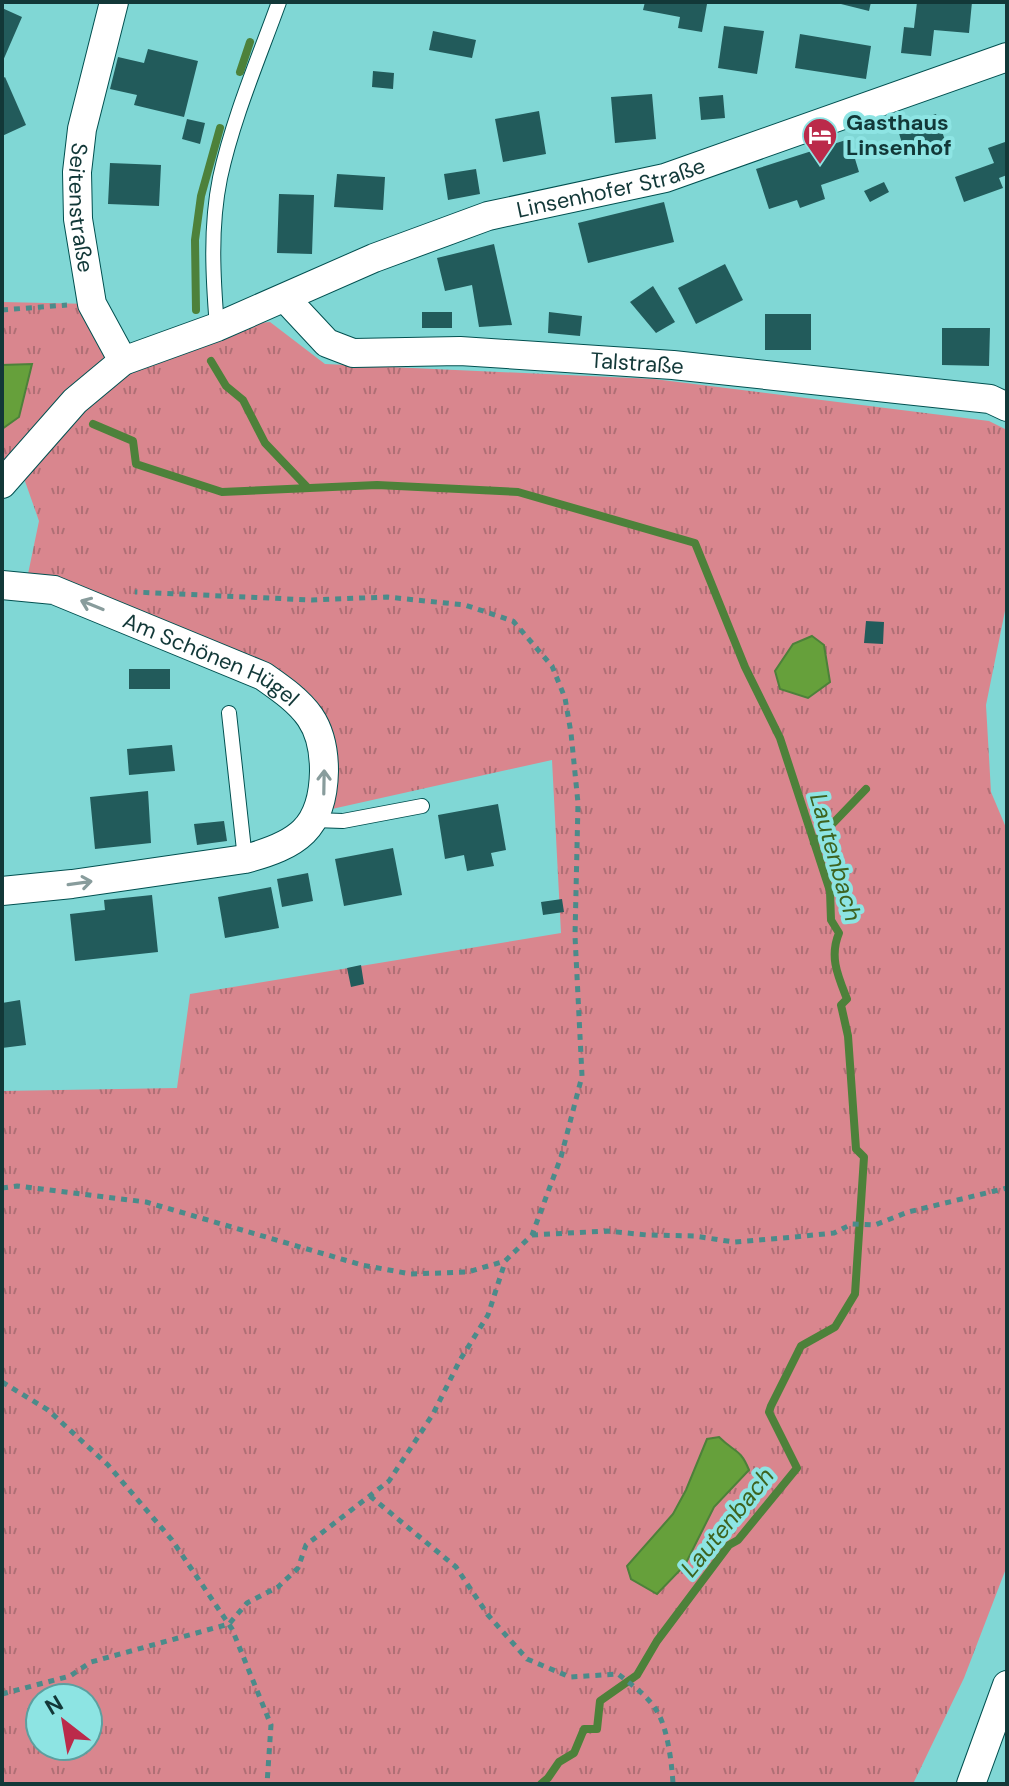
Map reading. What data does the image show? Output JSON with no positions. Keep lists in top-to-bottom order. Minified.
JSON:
{"streets":{"street":["Linsenhofer Straße","Seitenstraße","Talstraße","Am Schönen Hügel"]},"crossings":[["Linsenhofer Straße","Seitenstraße"],["Linsenhofer Straße","Talstraße"]],"one_way":["Am Schönen Hügel"],"water":["Lautenbach"],"places":{"hotel":["Gasthaus Linsenhof"]},"north":"top left"}
